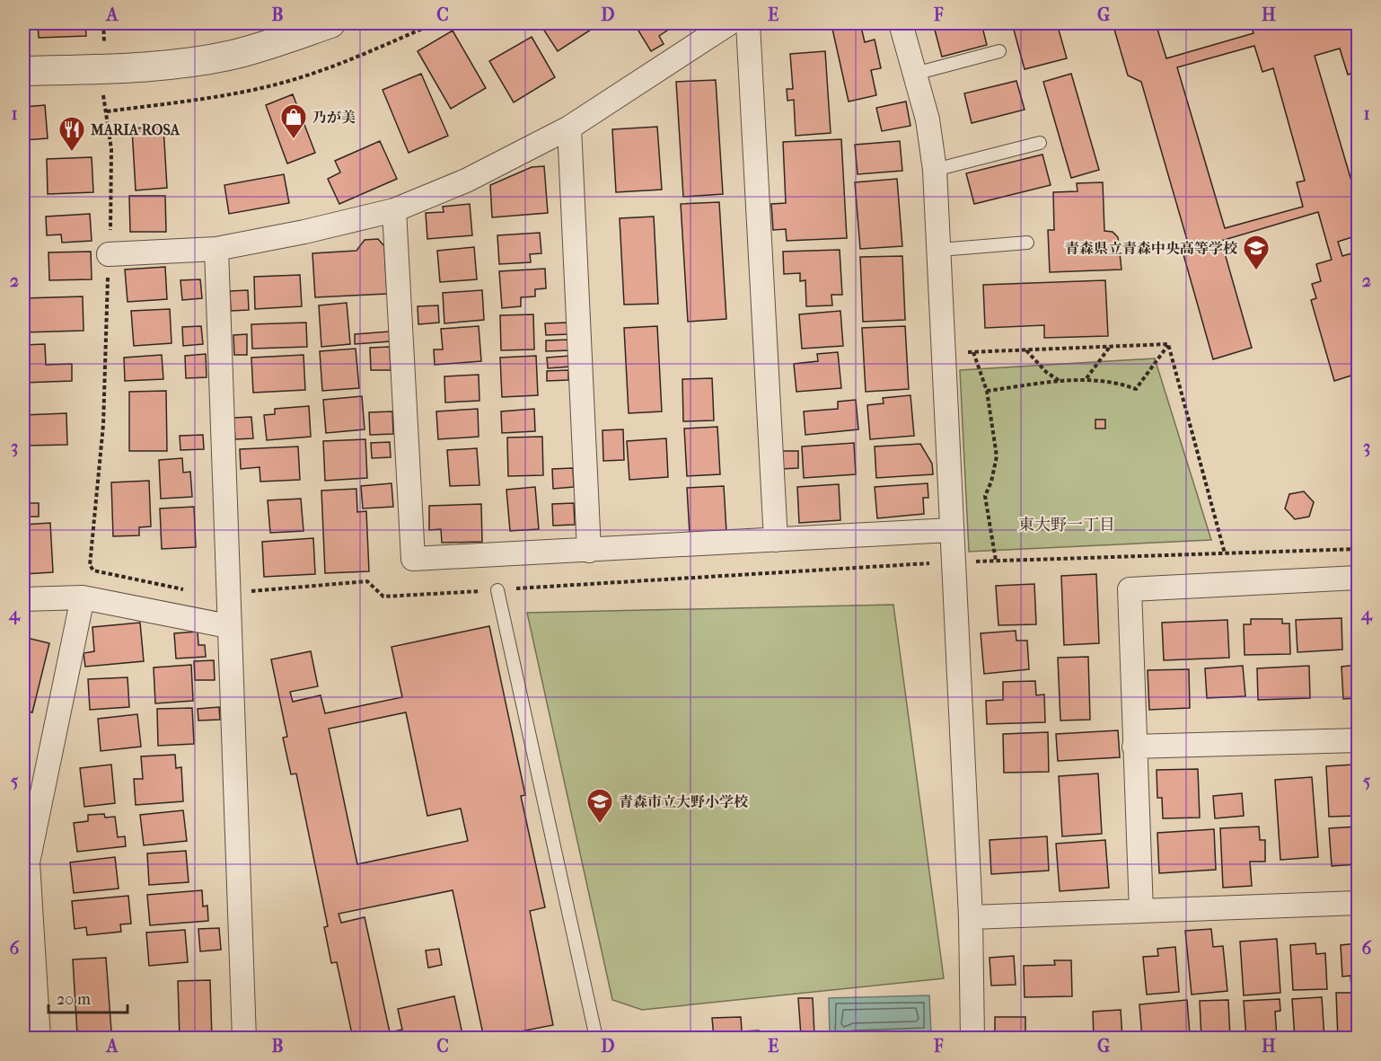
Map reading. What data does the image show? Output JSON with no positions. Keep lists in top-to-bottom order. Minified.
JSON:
{"districts":["東大野一丁目"],"places":{"shop":["乃が美"],"restaurant":["MARIA ROSA"],"school or university":["青森県立青森中央高等学校","青森市立大野小学校"]},"scale_bar":"20 m","grid":{"columns":["A","B","C","D","E","F","G","H"],"rows":["1","2","3","4","5","6"]}}
